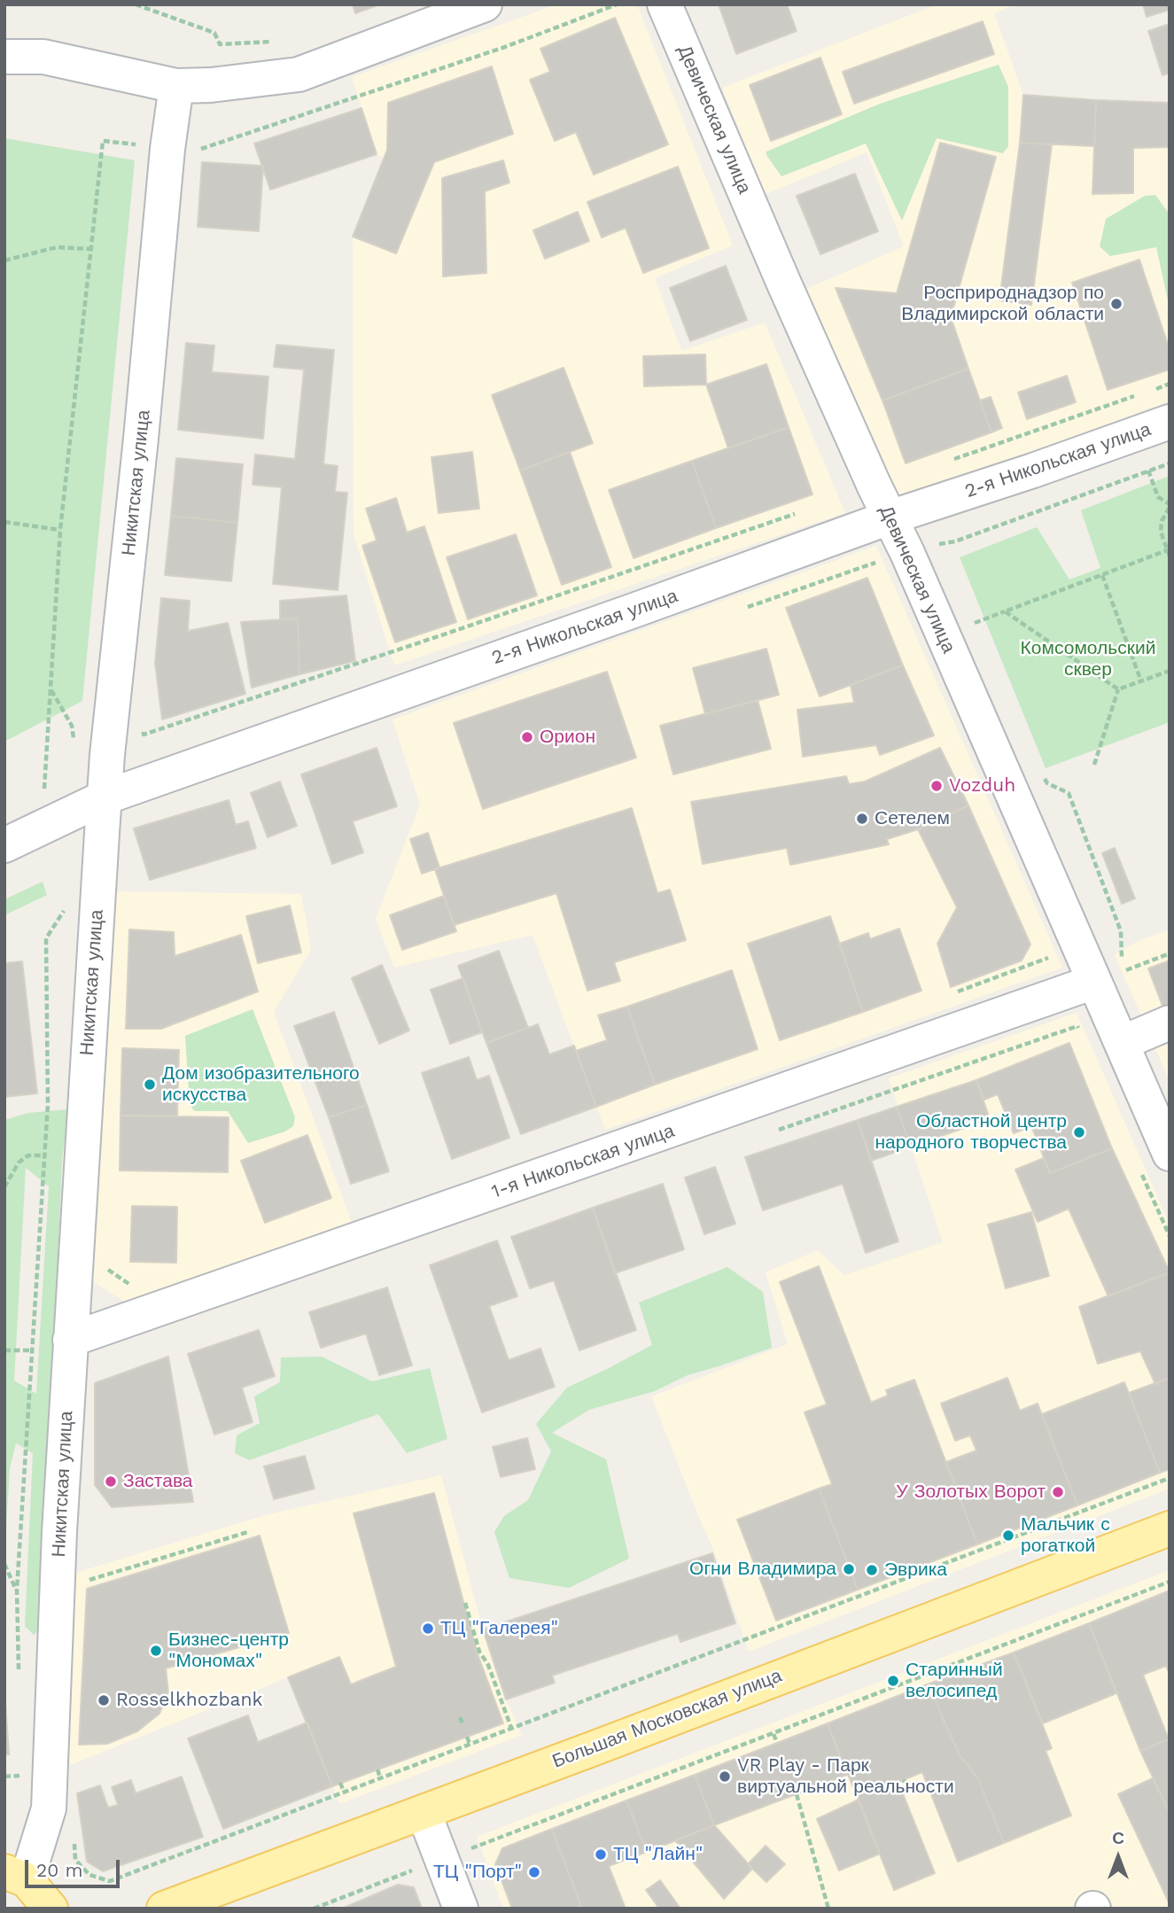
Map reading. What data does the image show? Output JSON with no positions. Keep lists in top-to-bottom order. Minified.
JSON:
{"streets":{"main road":["Большая Московская улица"],"street":["Девическая улица","2-я Никольская улица","Никитская улица","1-я Никольская улица"]},"crossings":[["Девическая улица","2-я Никольская улица"],["Девическая улица","1-я Никольская улица"],["2-я Никольская улица","Никитская улица"],["Никитская улица","1-я Никольская улица"]],"parks":["Комсомольский сквер"],"places":["Росприроднадзор по Владимирской области","Орион","Vozduh","Сетелем","Дом изобразительного искусства","Областной центр народного творчества","Застава","У Золотых Ворот","Мальчик с рогаткой","Огни Владимира","Эврика","ТЦ \"Галерея\"","Бизнес-центр \"Мономах\"","Старинный велосипед","Rosselkhozbank","VR Play - Парк виртуальной реальности","ТЦ \"Лайн\"","ТЦ \"Порт\""],"scale_bar":"20 m","north":"top"}
